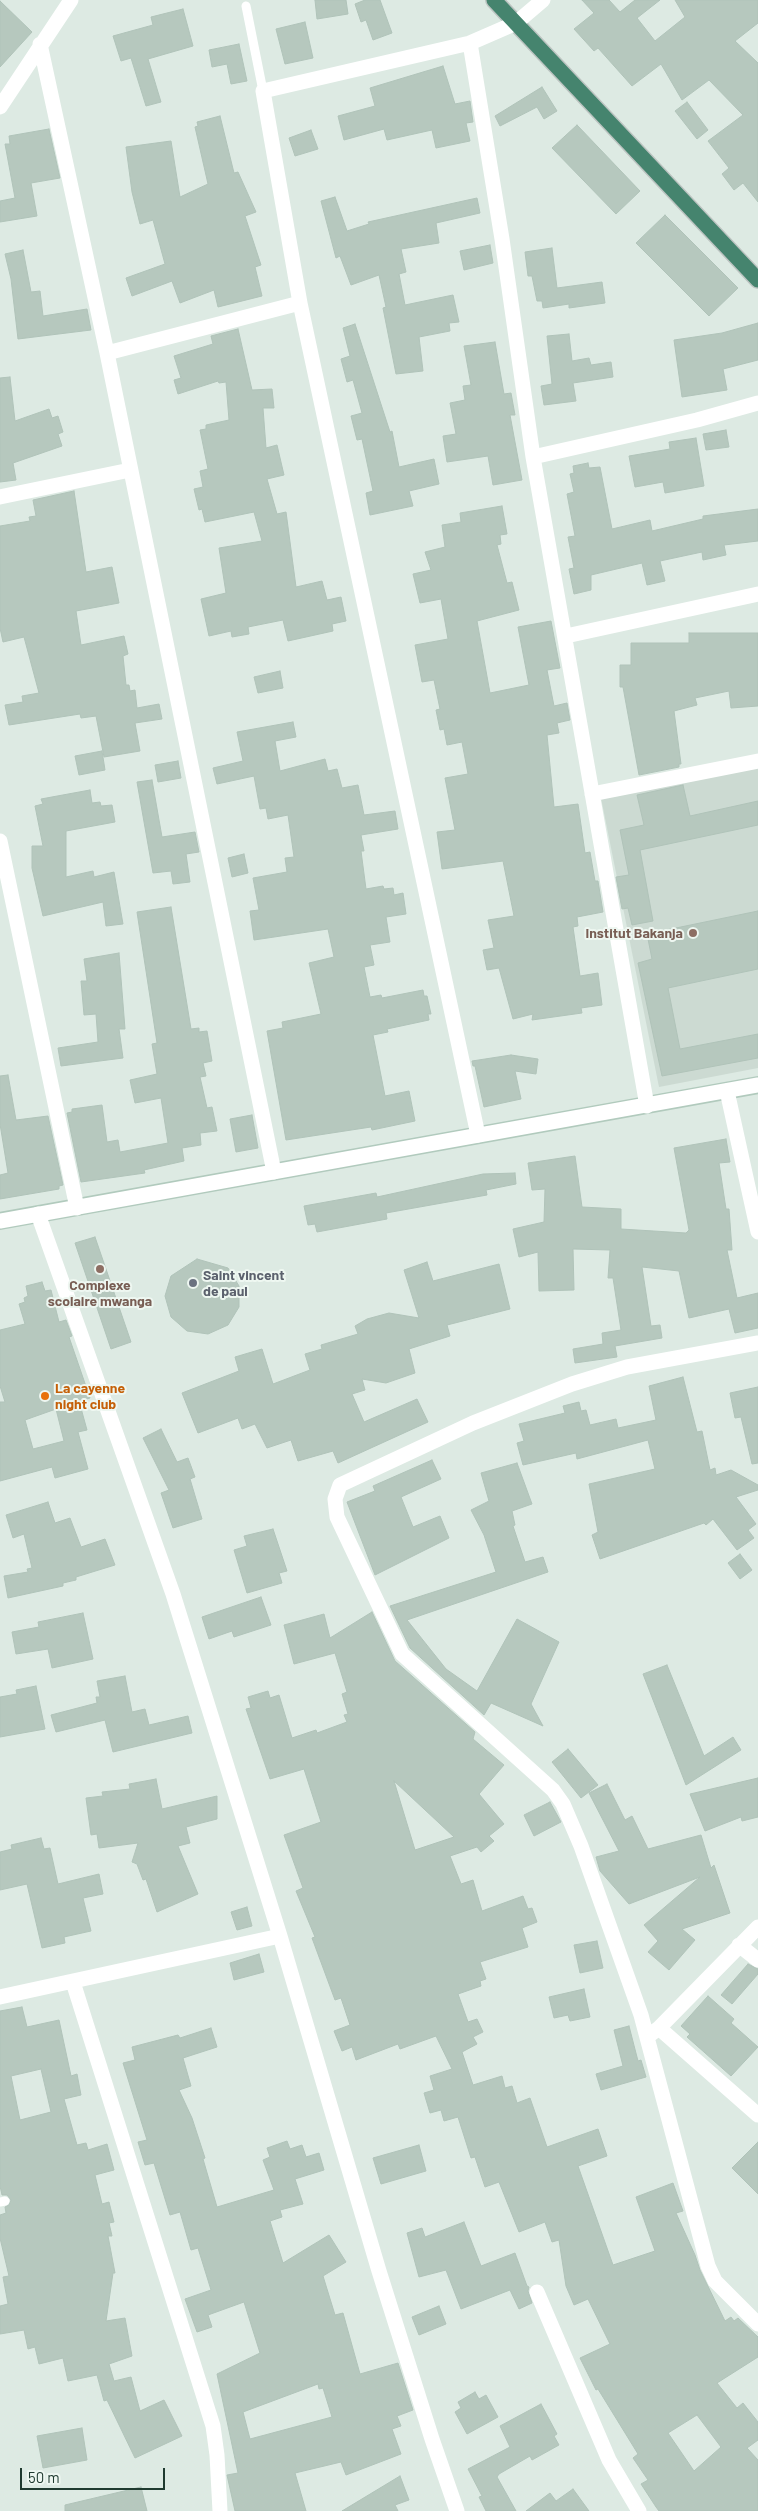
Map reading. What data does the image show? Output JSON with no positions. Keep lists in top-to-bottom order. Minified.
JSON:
{"places":["Institut Bakanja","Complexe scolaire mwanga","Saint vincent de paul","La cayenne night club"],"scale_bar":"50 m"}
